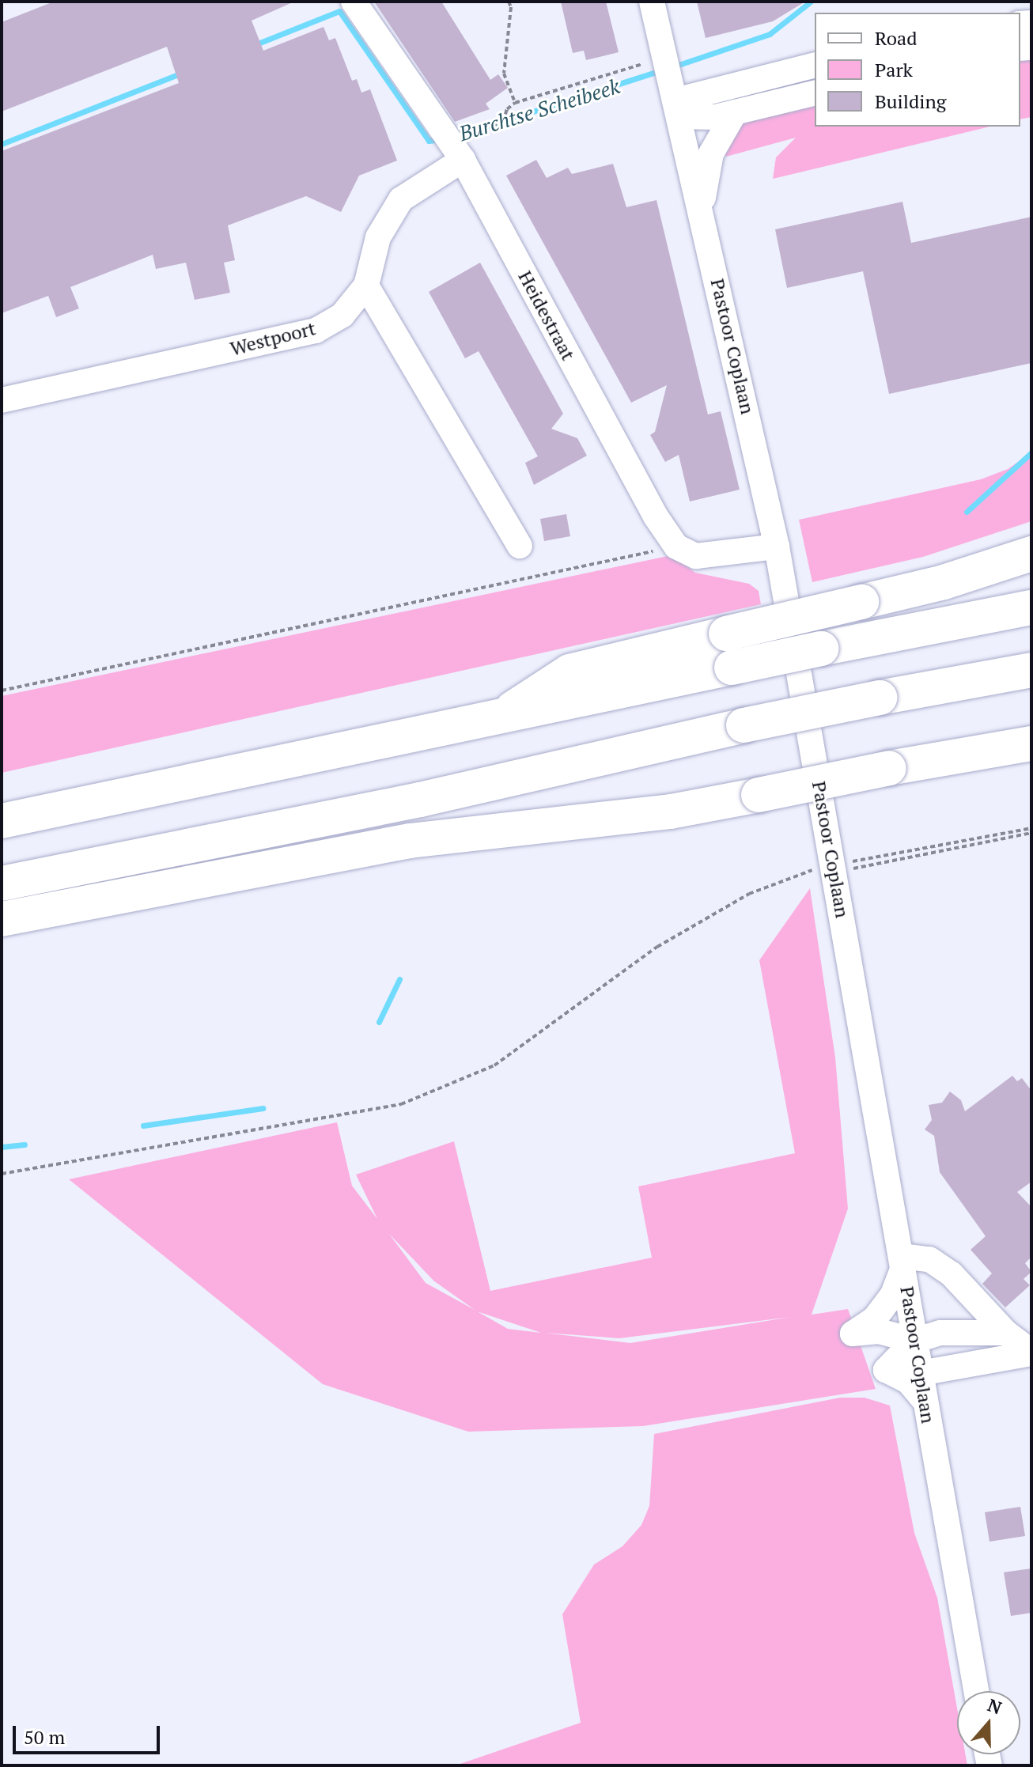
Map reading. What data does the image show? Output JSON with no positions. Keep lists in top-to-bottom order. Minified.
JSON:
{"streets":{"street":["Heidestraat","Westpoort","Pastoor Coplaan"]},"crossings":[["Heidestraat","Westpoort"]],"water":["Burchtse Scheibeek"],"legend":["Road","Park","Building"],"scale_bar":"50 m","north":"top"}
